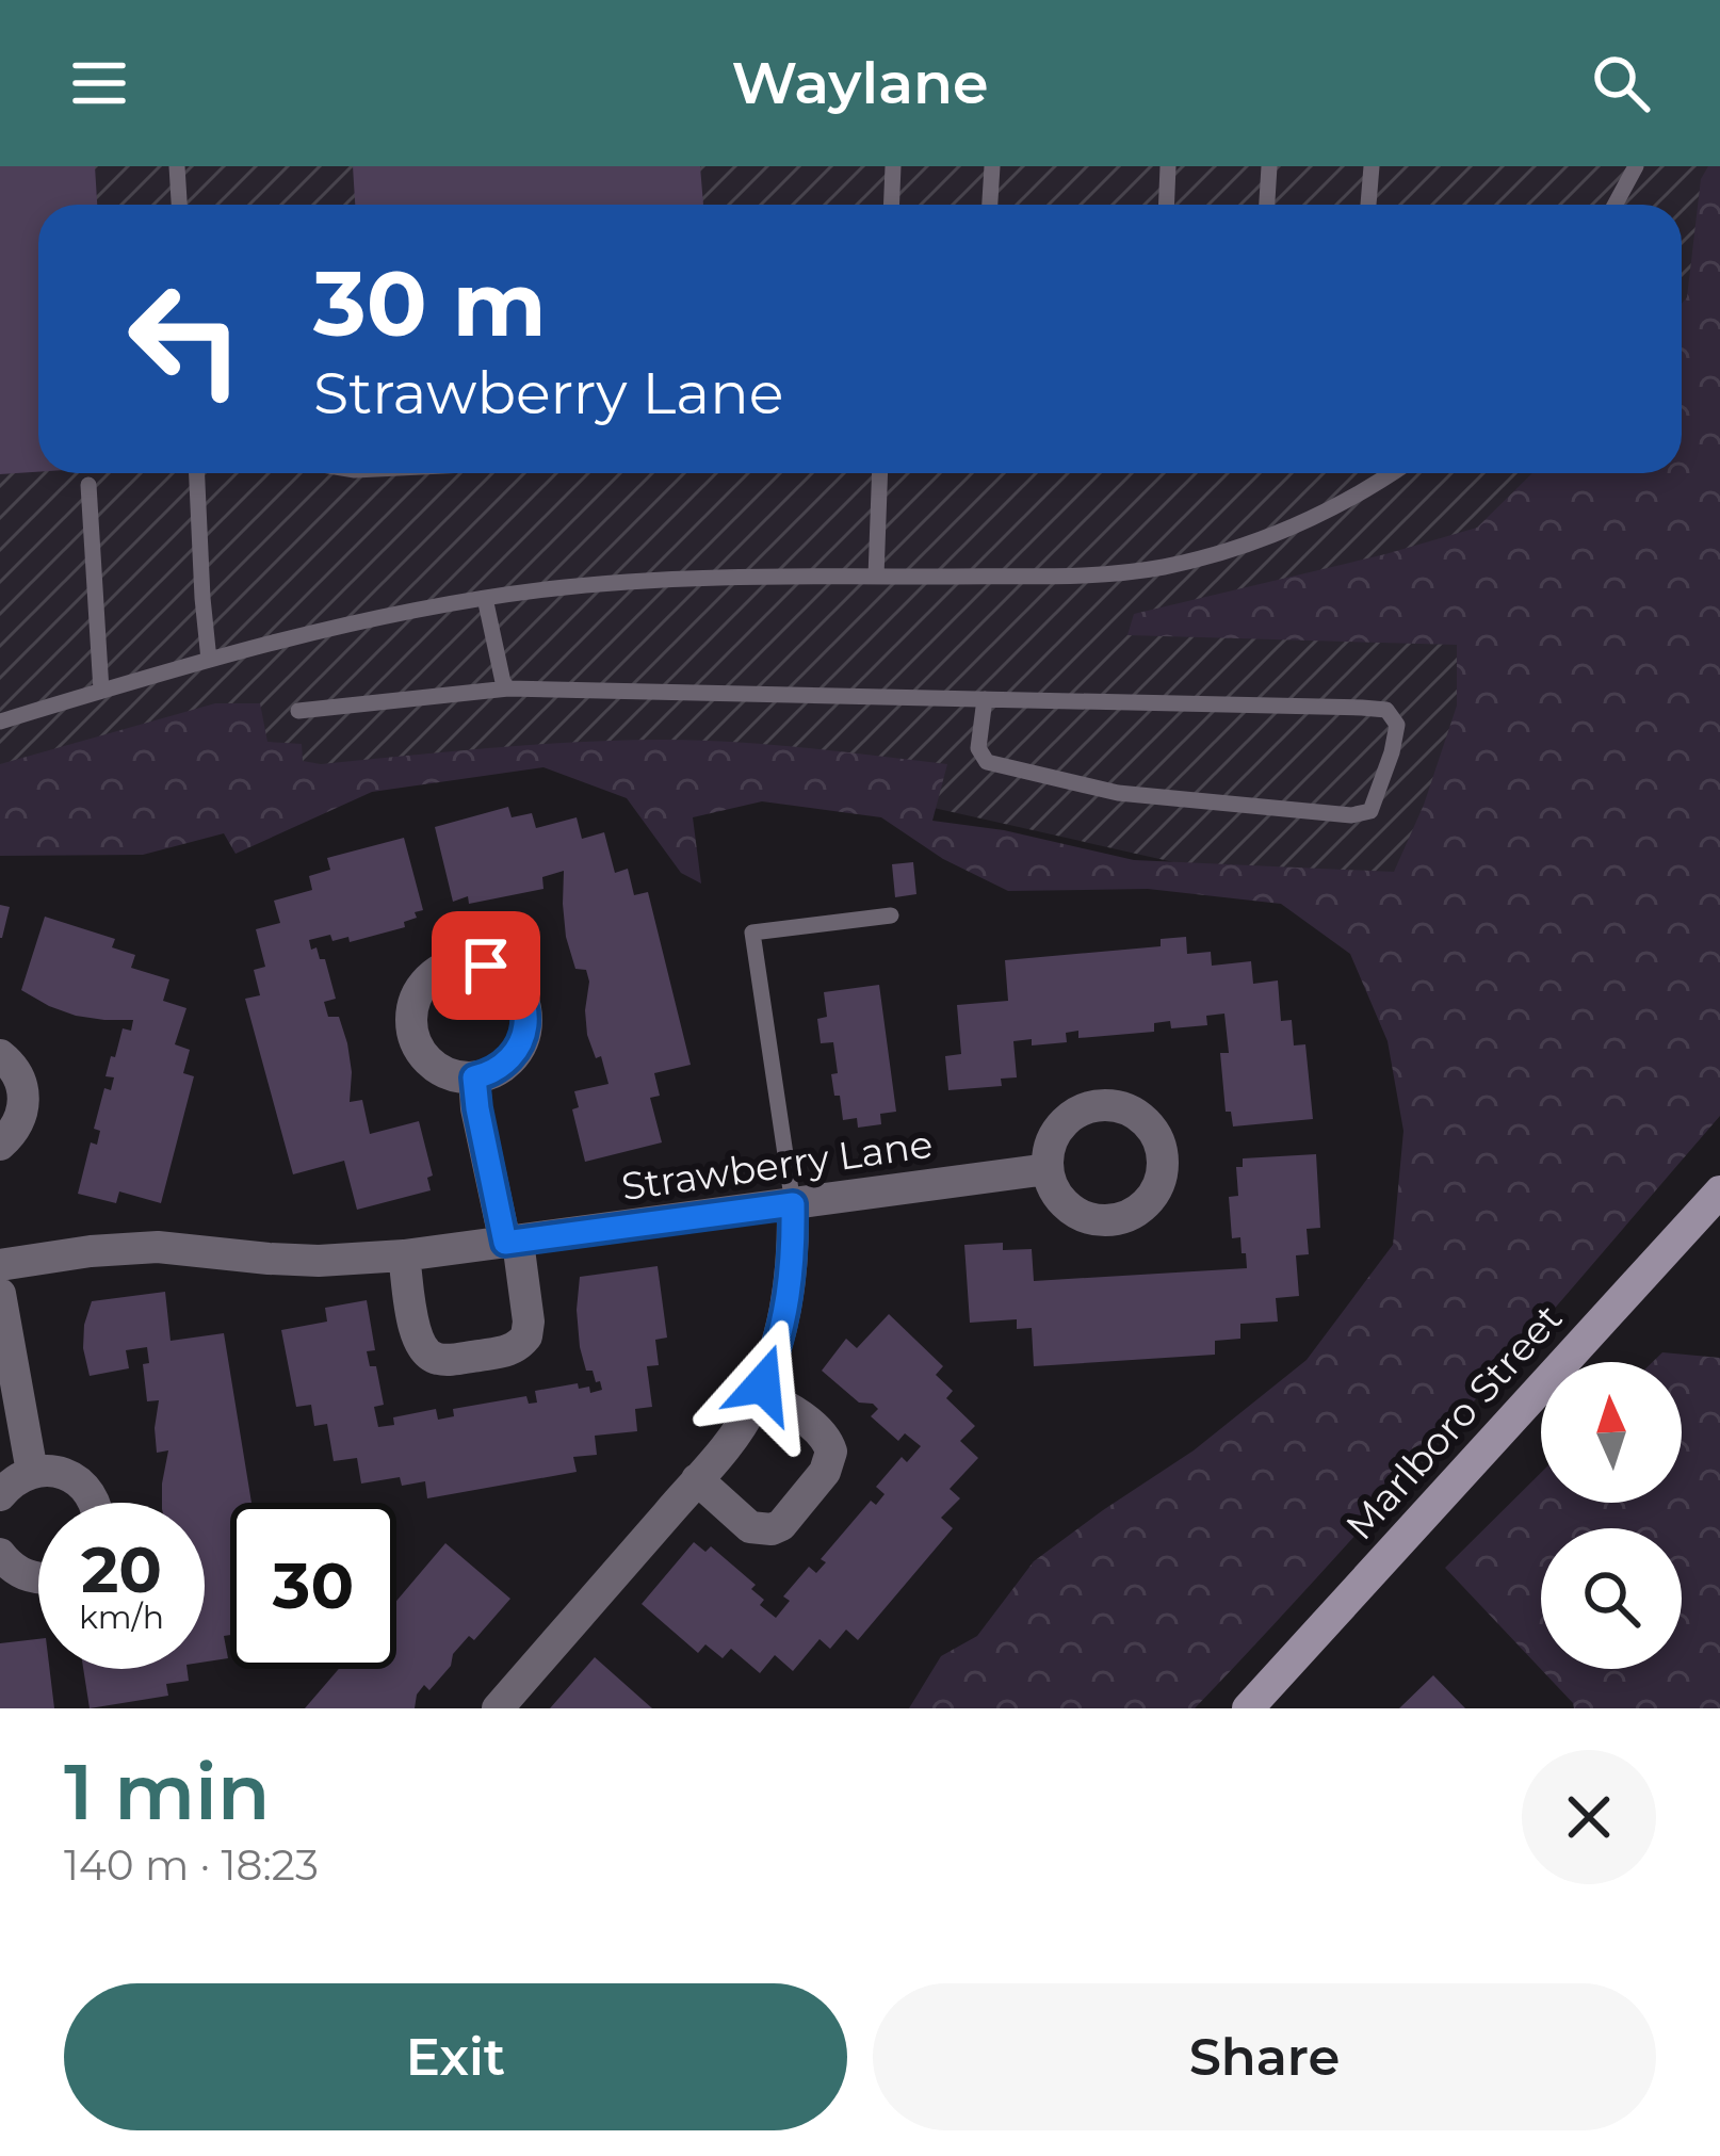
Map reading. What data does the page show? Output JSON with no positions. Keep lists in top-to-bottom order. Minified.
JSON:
{"streets":{"street":["Strawberry Lane","Marlboro Street"]},"north":"top","page":{"header":"Waylane","turn":["30 m","Strawberry Lane"],"speed":"20 km/h","limit":"30","heading":["1 min","140 m · 18:23"],"buttons":["Exit","Share"]}}
